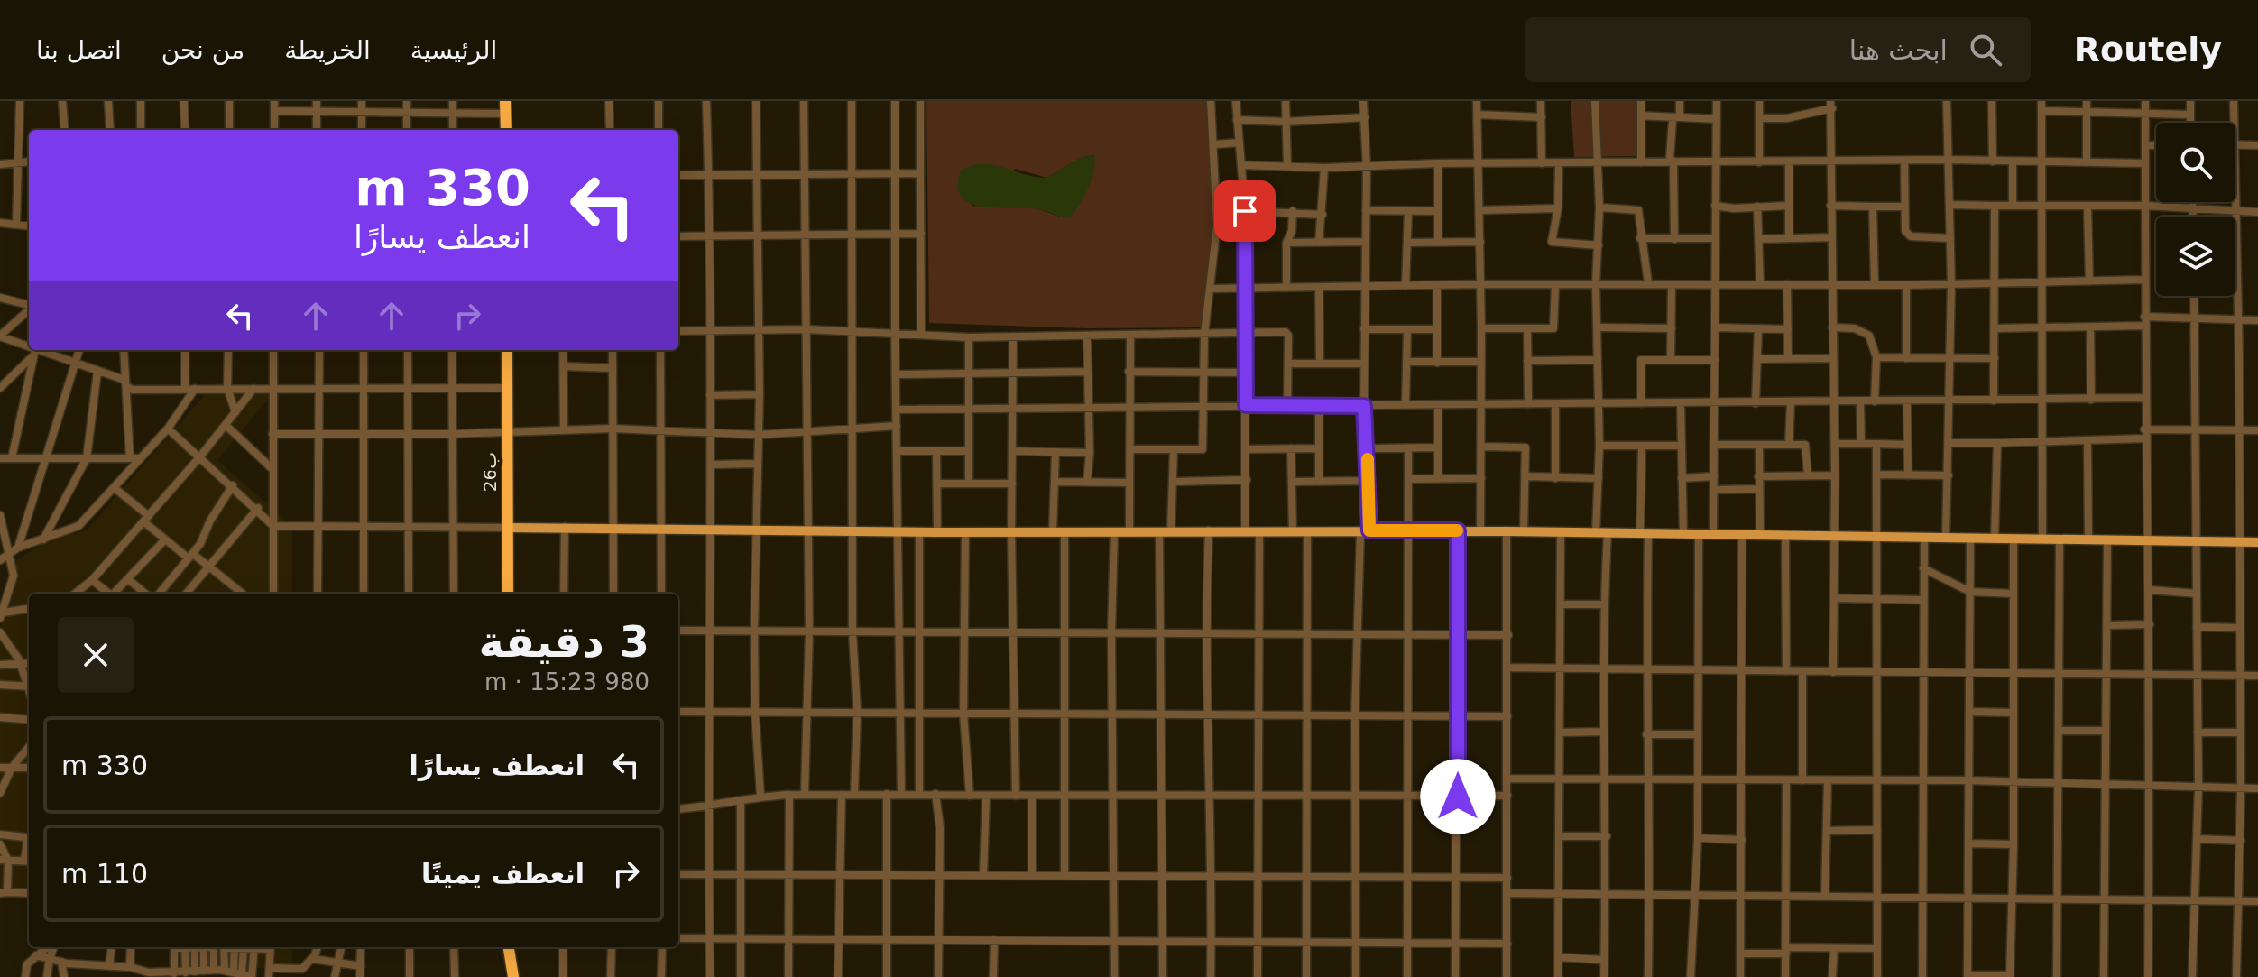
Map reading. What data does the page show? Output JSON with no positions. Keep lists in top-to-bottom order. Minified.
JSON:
{"streets":{"highway":["26ب"]},"page":{"header":"Routely","search":"ابحث هنا","nav":["الرئيسية","الخريطة","من نحن","اتصل بنا"],"turn":["330 m","انعطف يسارًا"],"heading":["3 دقيقة","980 m · 15:23"],"list":[{"name":"انعطف يسارًا","value":"330 m"},{"name":"انعطف يمينًا","value":"110 m"}]}}
